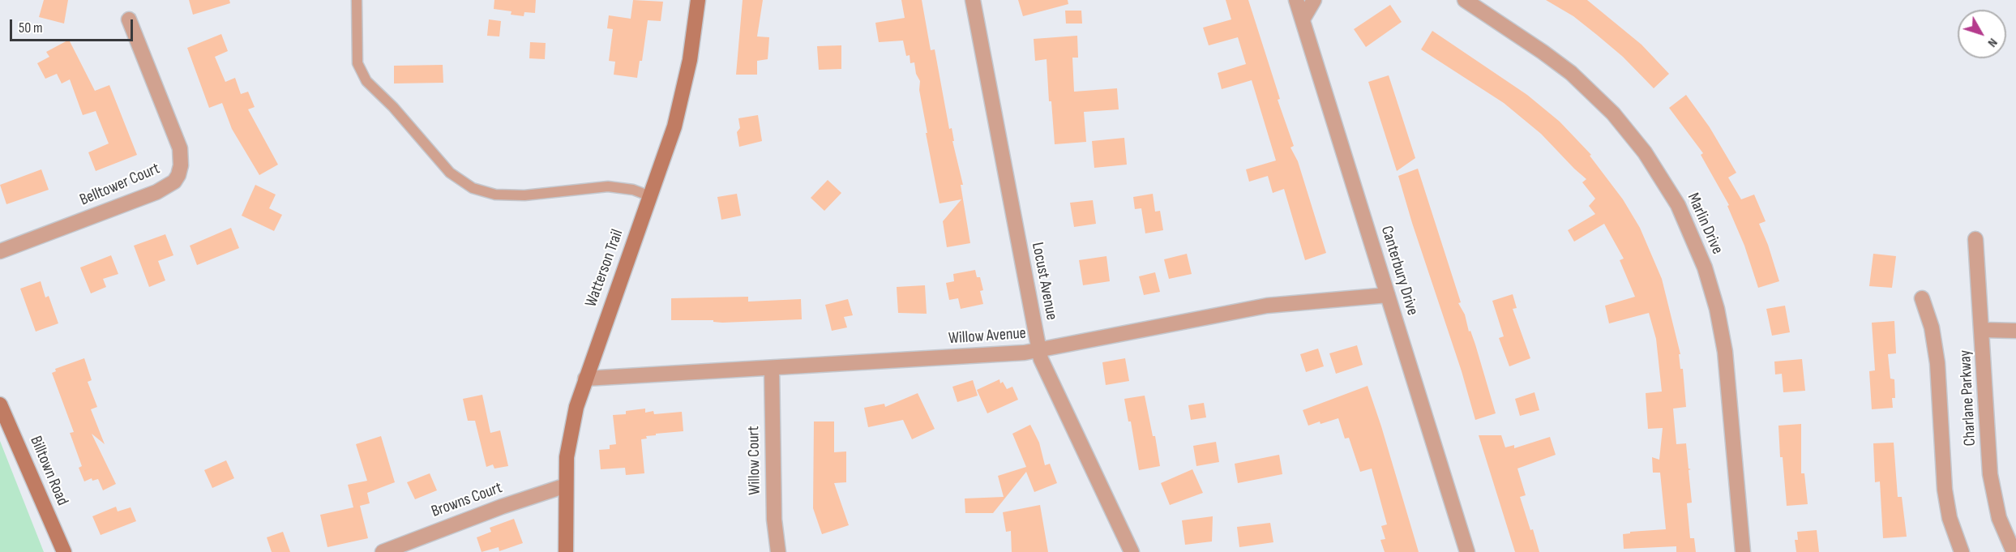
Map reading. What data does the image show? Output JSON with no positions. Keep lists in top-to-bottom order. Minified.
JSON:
{"streets":{"main road":["Watterson Trail","Billtown Road"],"street":["Belltower Court","Marlin Drive","Canterbury Drive","Locust Avenue","Willow Avenue","Charlane Parkway","Willow Court","Browns Court"]},"crossings":[["Watterson Trail","Willow Avenue"],["Watterson Trail","Browns Court"],["Canterbury Drive","Willow Avenue"],["Locust Avenue","Willow Avenue"],["Willow Avenue","Willow Court"]],"scale_bar":"50 m","north":"bottom right"}
